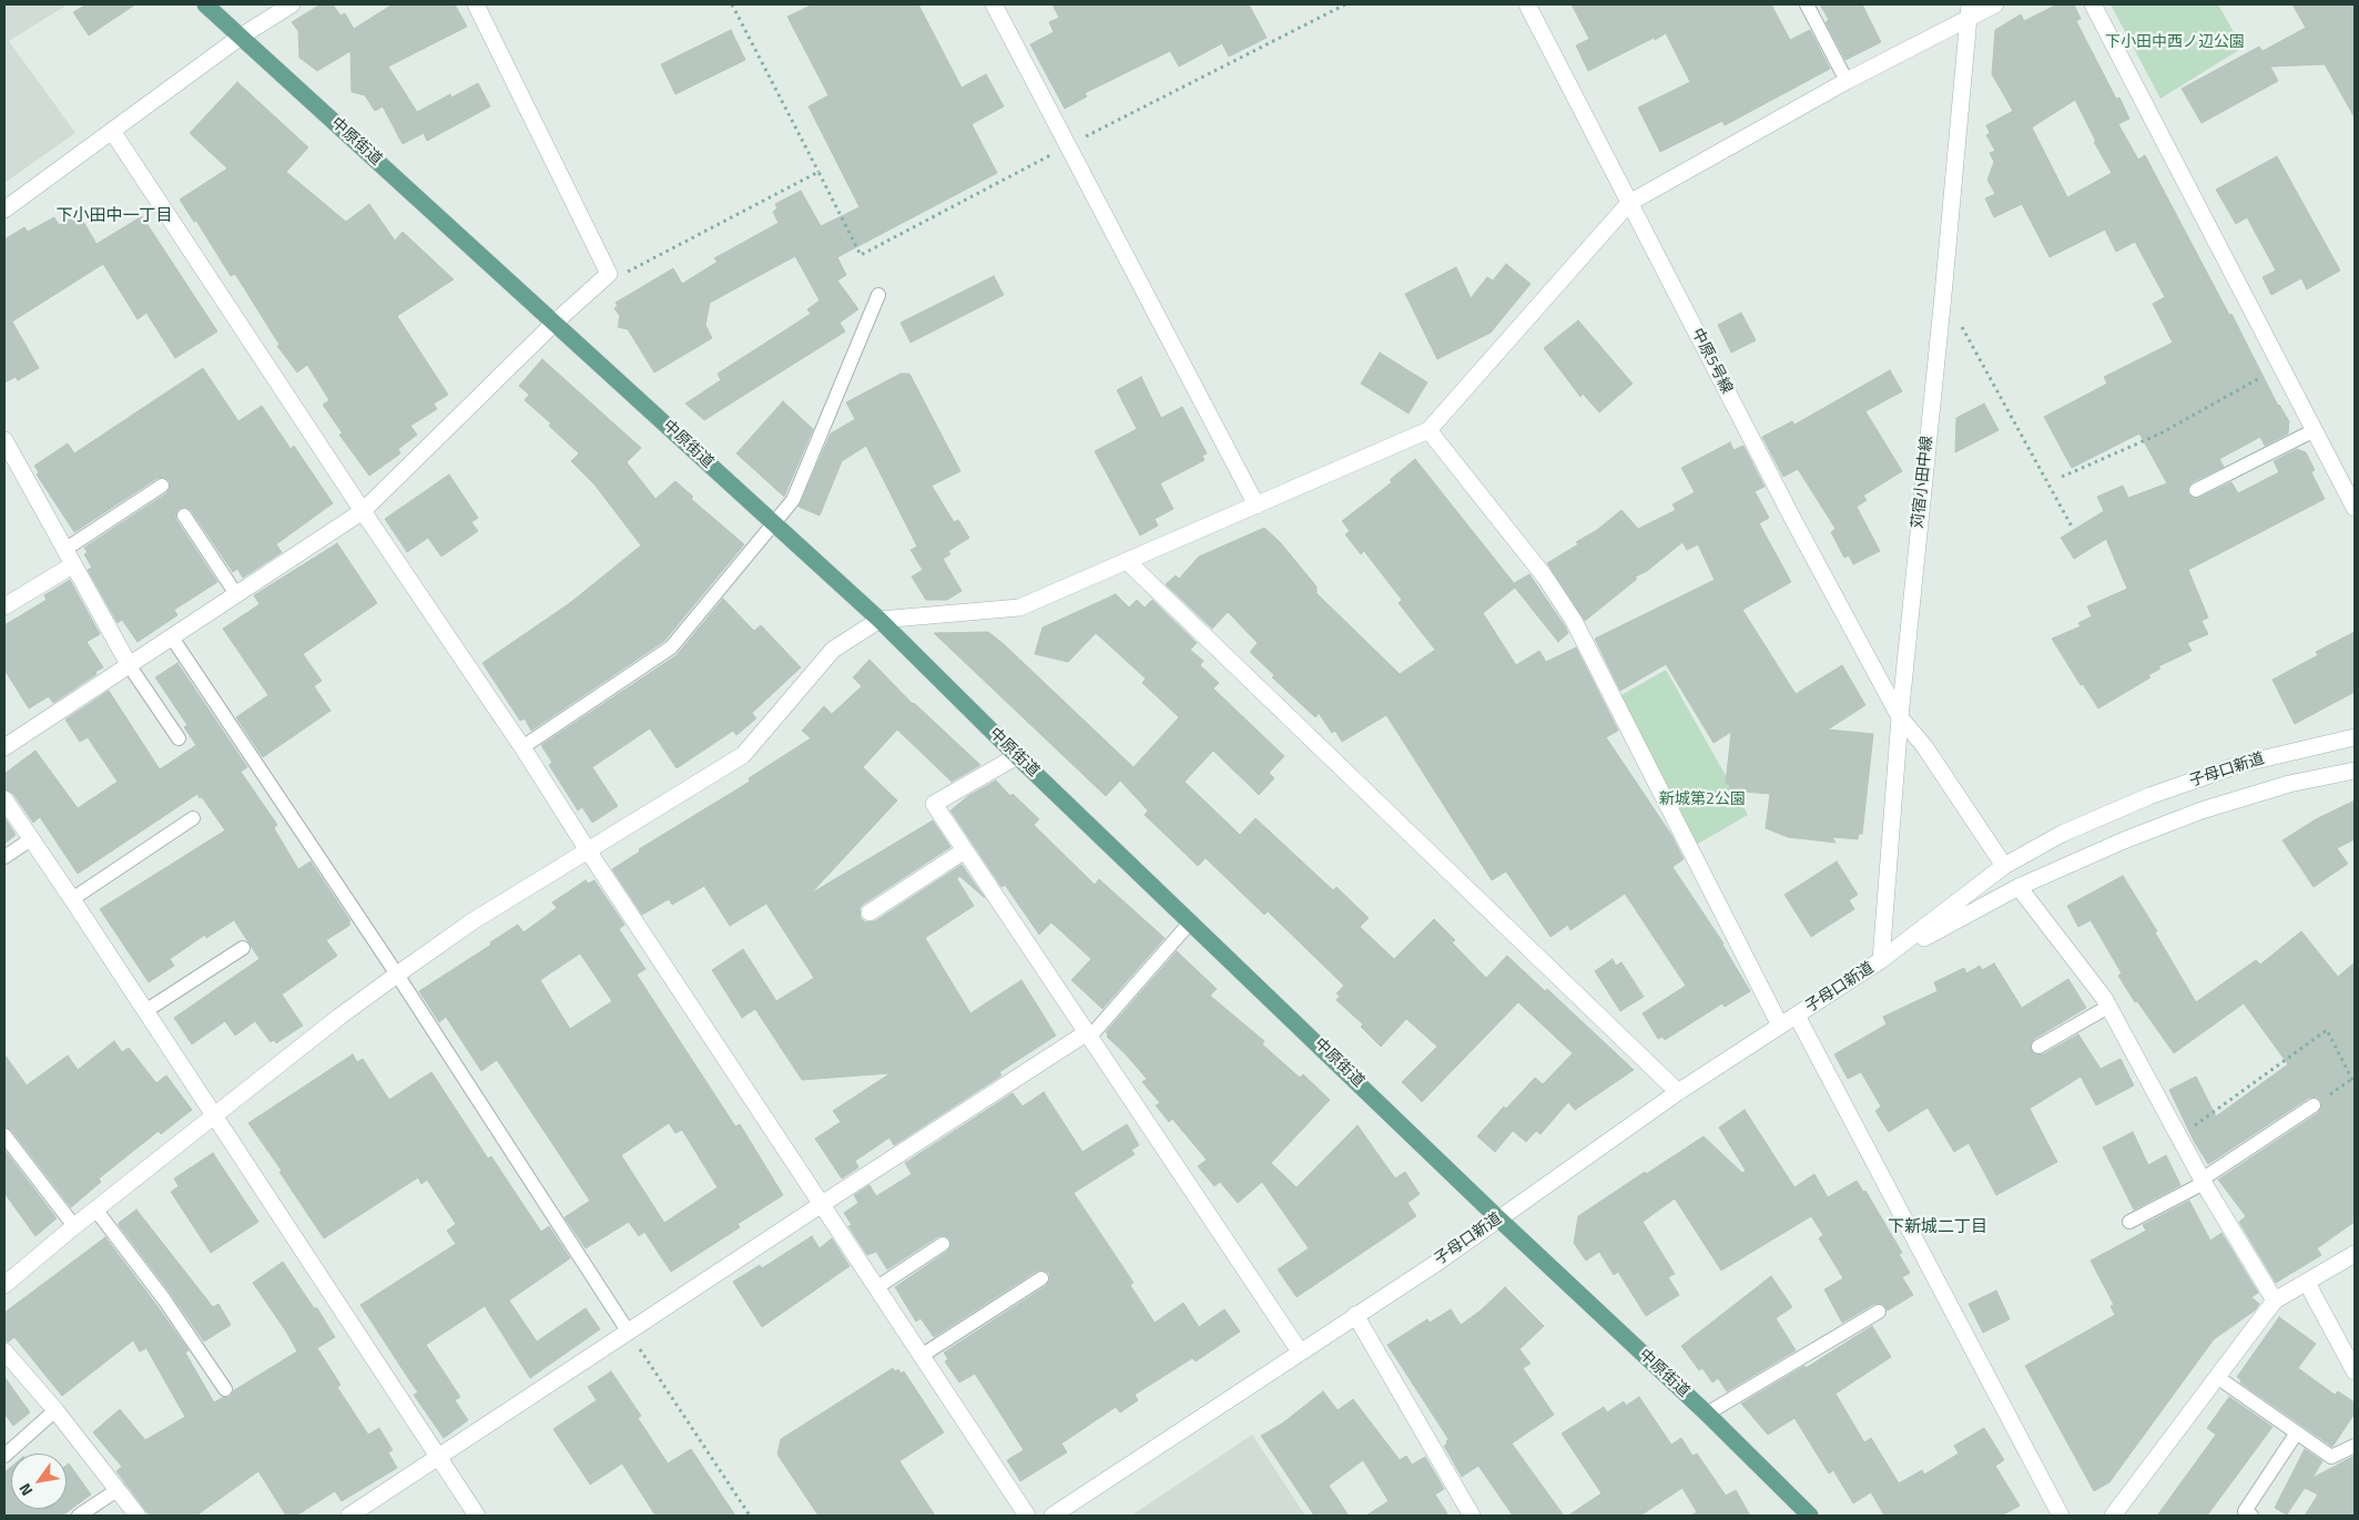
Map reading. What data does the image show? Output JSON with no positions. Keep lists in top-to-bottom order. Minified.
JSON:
{"streets":{"main road":["中原街道"],"street":["中原5号線","苅宿小田中線","子母口新道"]},"crossings":[["中原街道","子母口新道"],["中原5号線","苅宿小田中線"],["中原5号線","子母口新道"],["苅宿小田中線","子母口新道"]],"districts":["下小田中一丁目","下新城二丁目"],"parks":["下小田中西ノ辺公園","新城第2公園"],"north":"bottom left"}
